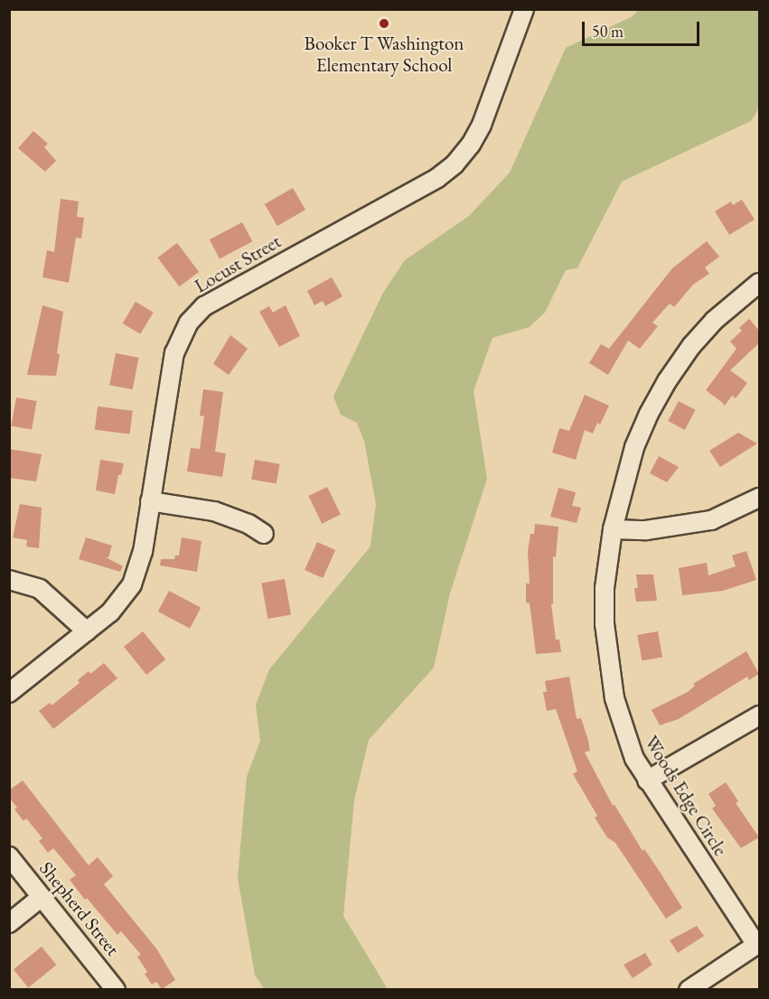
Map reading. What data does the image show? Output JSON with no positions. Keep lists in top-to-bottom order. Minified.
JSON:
{"streets":{"street":["Locust Street","Woods Edge Circle","Shepherd Street"]},"places":["Booker T Washington Elementary School"],"scale_bar":"50 m"}
